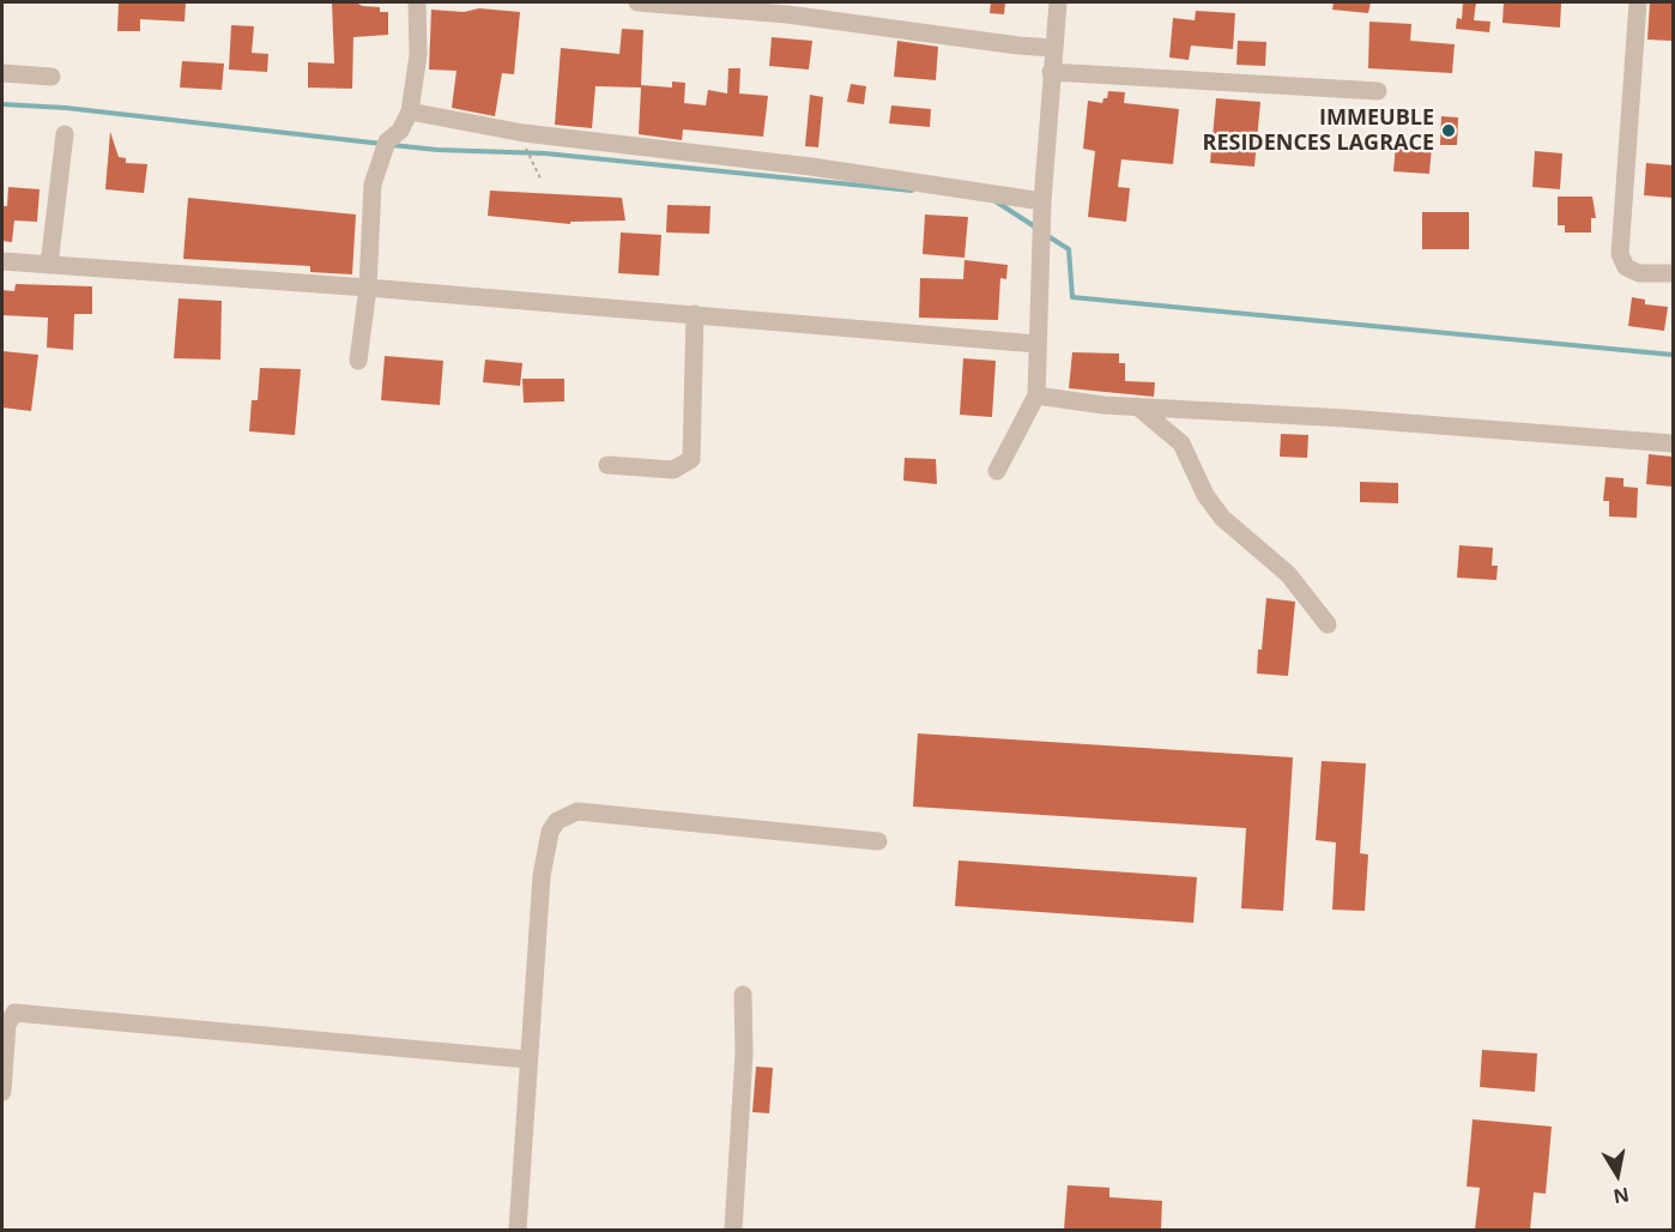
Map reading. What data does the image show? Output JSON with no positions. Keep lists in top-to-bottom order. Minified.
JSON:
{"places":["IMMEUBLE RESIDENCES LAGRACE"],"north":"bottom"}
